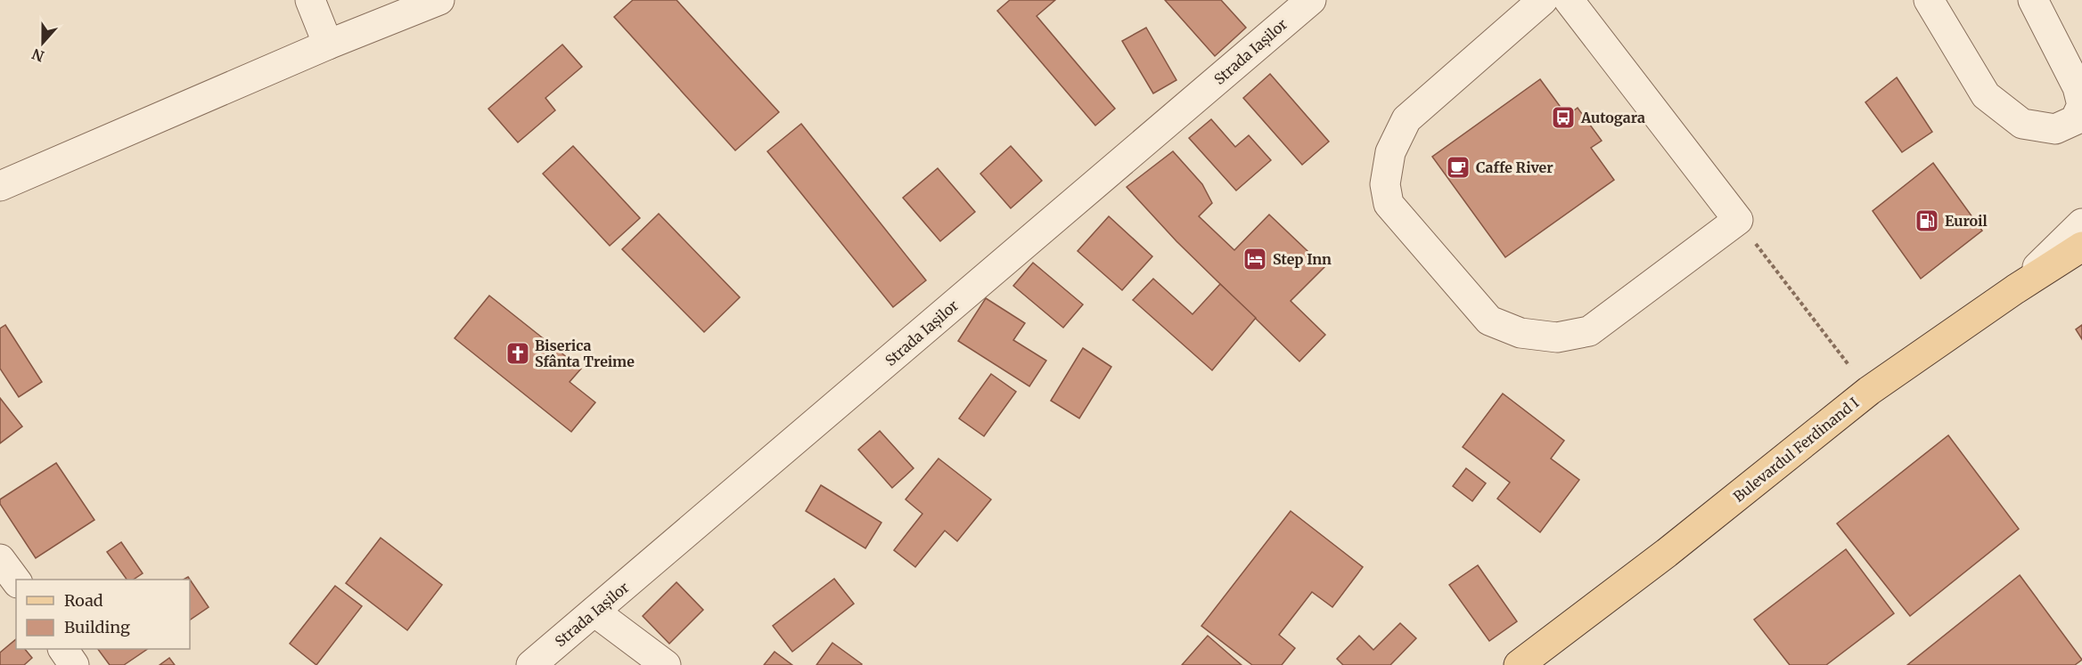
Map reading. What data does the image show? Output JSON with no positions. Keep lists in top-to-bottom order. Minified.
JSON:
{"streets":{"main road":["Bulevardul Ferdinand I"],"street":["Strada Iașilor"]},"places":{"bus stop":["Autogara"],"cafe":["Caffe River"],"fuel station":["Euroil"],"hotel":["Step Inn"],"church":["Biserica Sfânta Treime"]},"legend":["Road","Building"],"north":"bottom"}
